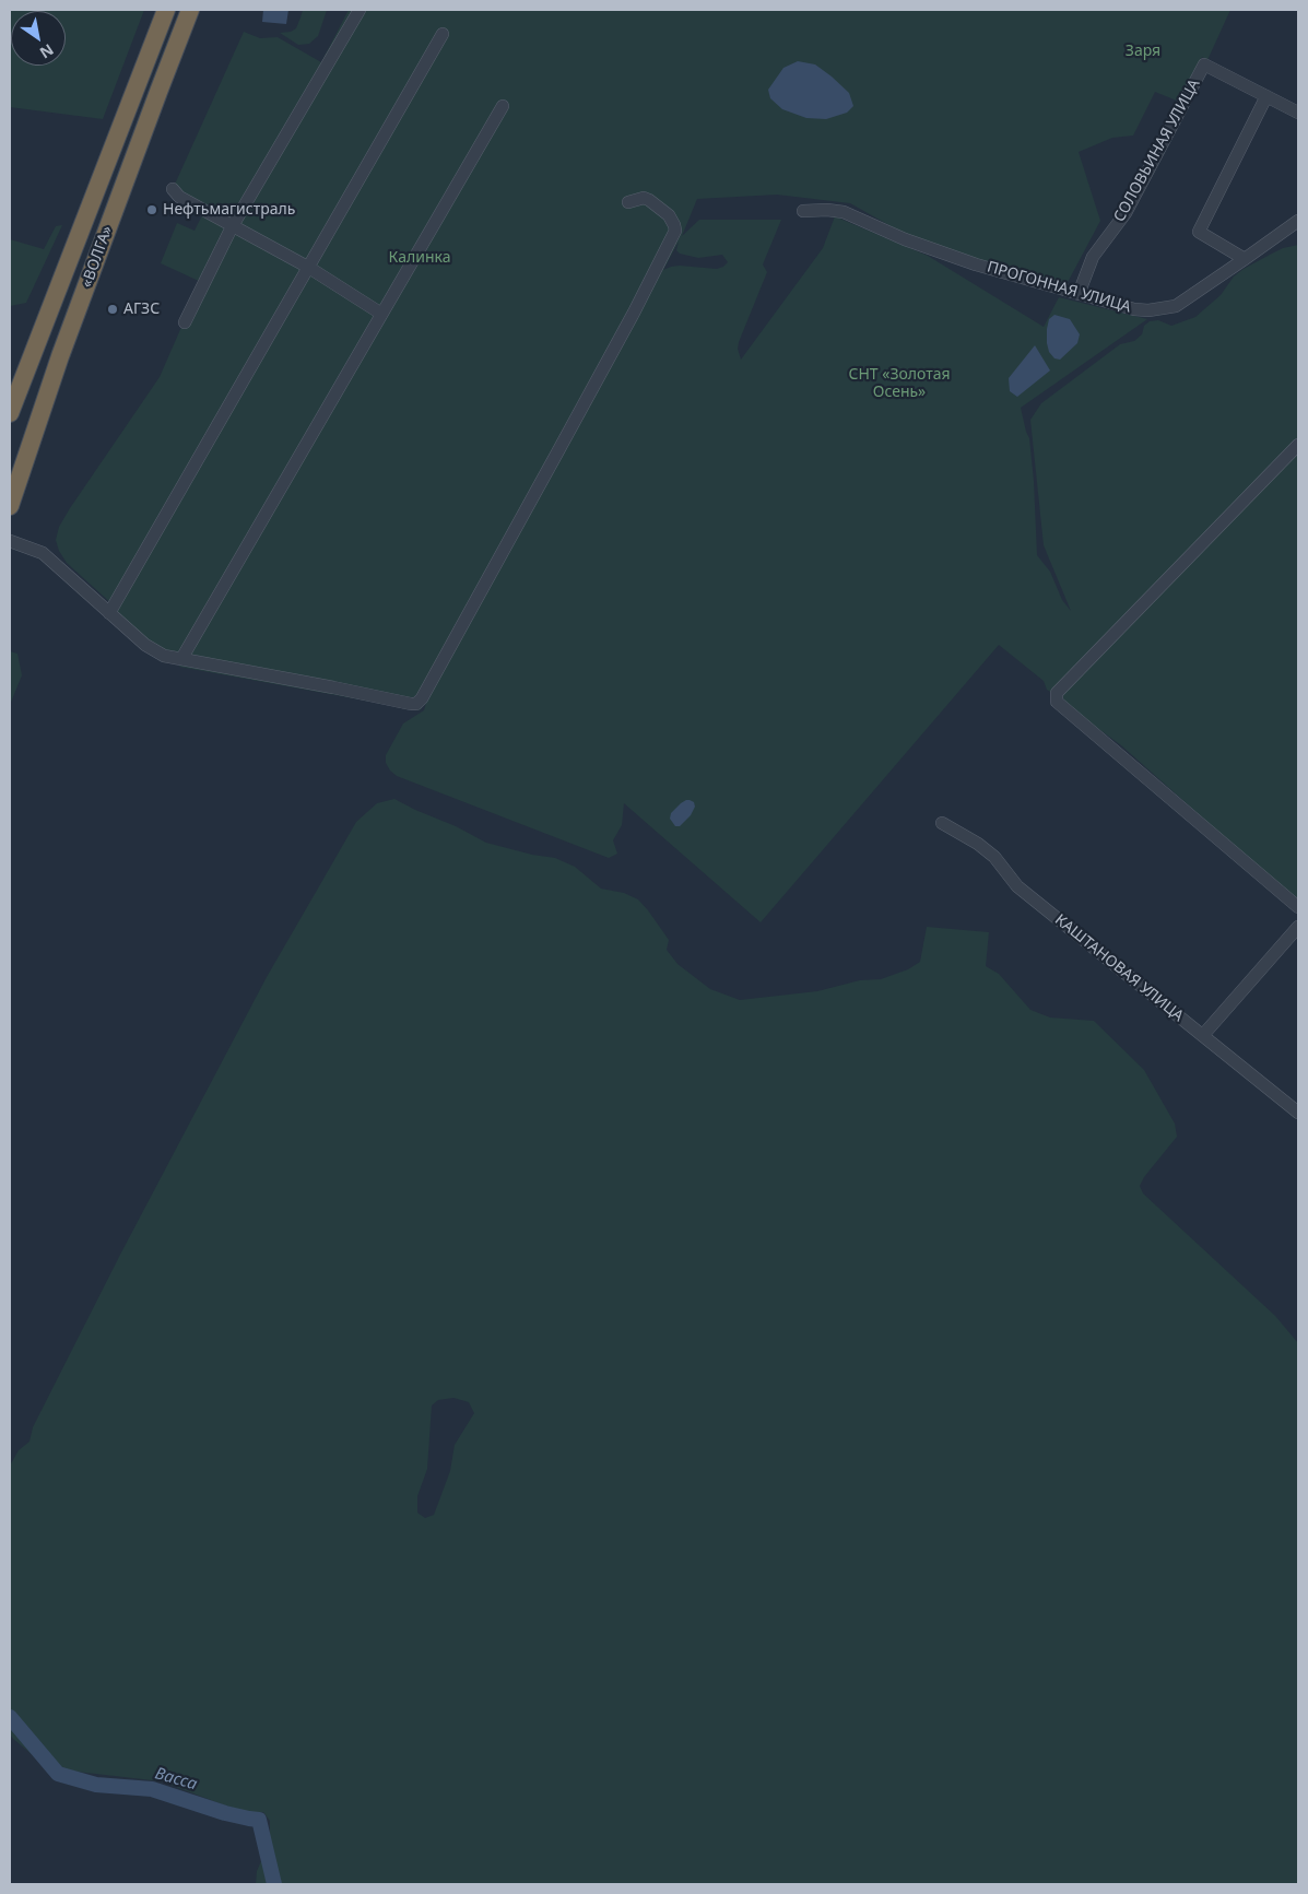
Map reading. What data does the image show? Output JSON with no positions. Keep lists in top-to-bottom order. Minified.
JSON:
{"streets":{"highway":["«ВОЛГА»"],"street":["СОЛОВЬИНАЯ УЛИЦА","ПРОГОННАЯ УЛИЦА","КАШТАНОВАЯ УЛИЦА"]},"crossings":[["СОЛОВЬИНАЯ УЛИЦА","ПРОГОННАЯ УЛИЦА"]],"water":["Васса"],"parks":["Заря","Калинка","СНТ «Золотая Осень»"],"places":["Нефтьмагистраль","АГЗС"],"north":"bottom right"}
